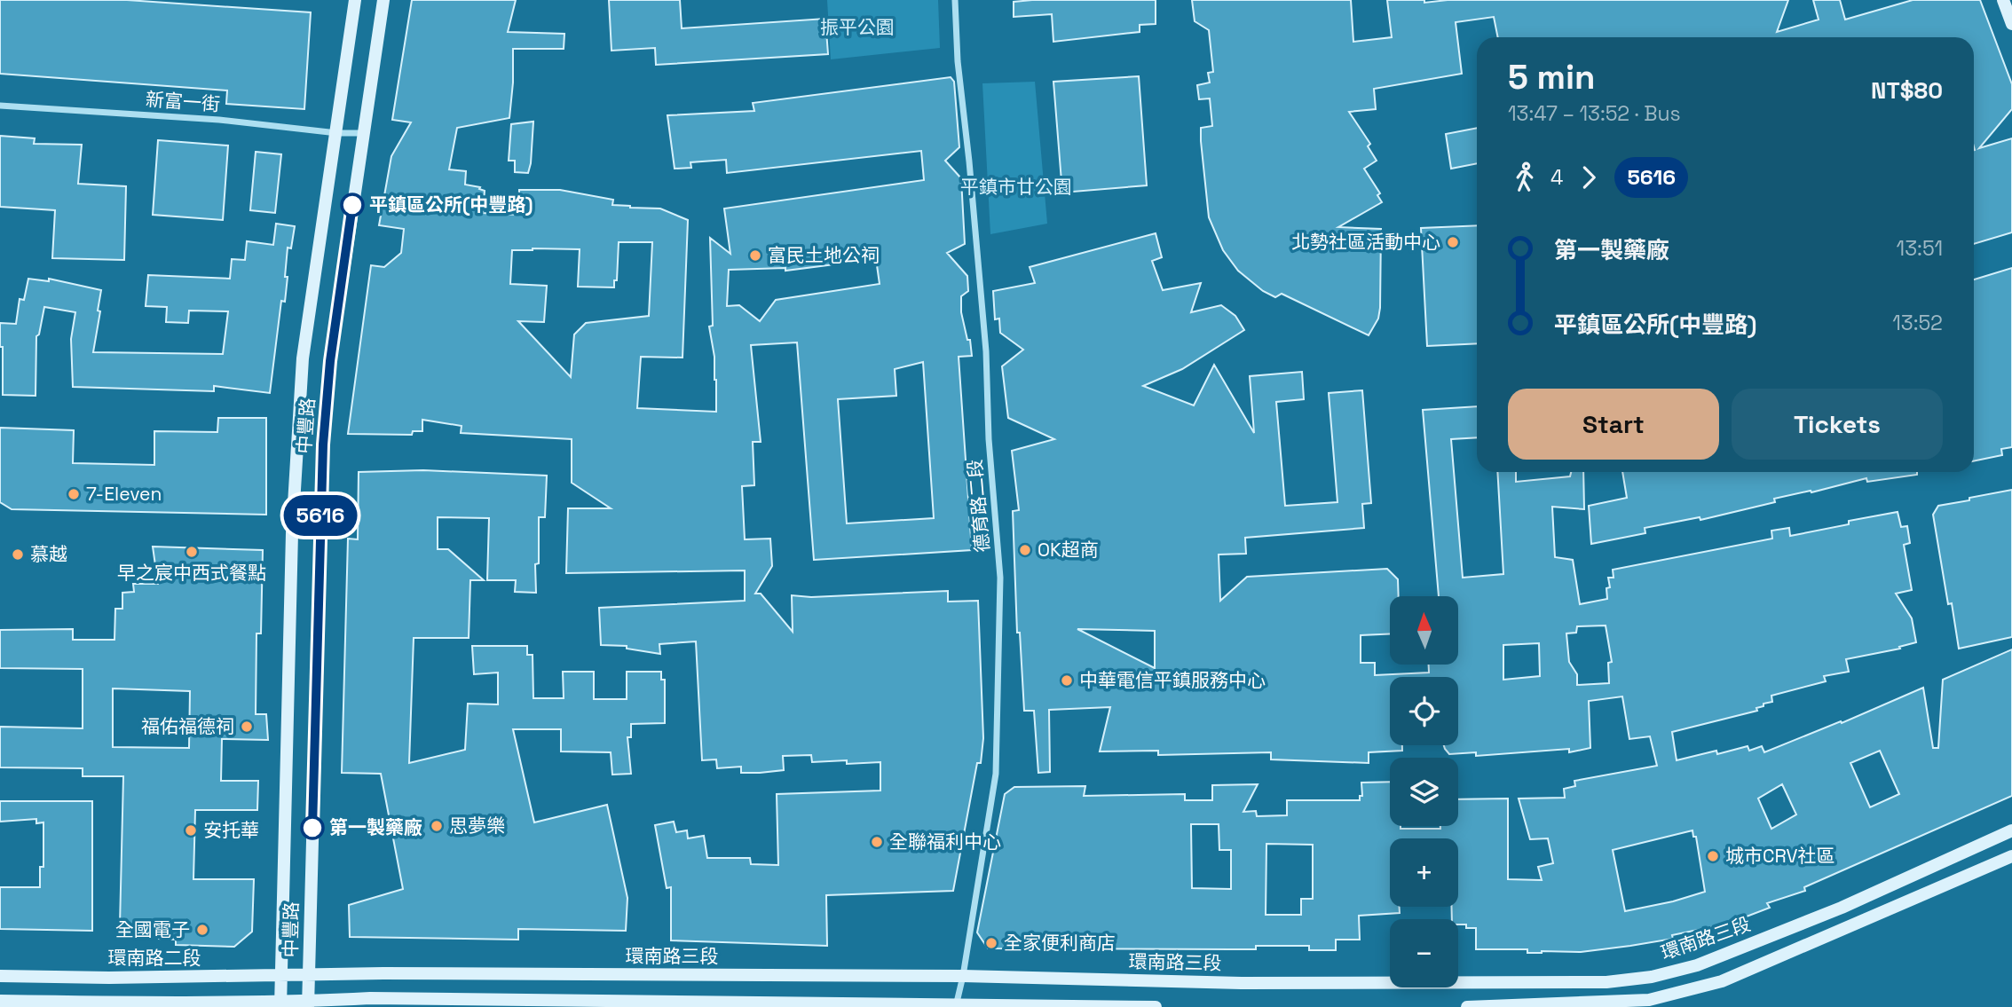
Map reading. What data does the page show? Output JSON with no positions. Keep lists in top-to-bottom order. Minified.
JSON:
{"streets":{"main road":["中豐路","環南路三段","環南路二段"],"street":["新富一街","德育路二段"]},"crossings":[["新富一街","中豐路"],["中豐路","環南路三段"],["中豐路","環南路二段"],["德育路二段","環南路三段"],["環南路三段","環南路二段"]],"parks":["振平公園","平鎮市廿公園"],"places":["平鎮區公所(中豐路)","北勢社區活動中心","富民土地公祠","7-Eleven","OK超商","早之宸中西式餐點","慕越","中華電信平鎮服務中心","福佑福德祠","思夢樂","第一製藥廠","安托華","全聯福利中心","城市CRV社區","全國電子","全家便利商店"],"lines":["bus line 5616"],"north":"top","page":{"on_map":"5616","heading":["5 min","13:47 – 13:52 · Bus","NT$80"],"legs":["4","5616"],"list":[{"name":"第一製藥廠","value":"13:51"},{"name":"平鎮區公所(中豐路)","value":"13:52"}],"buttons":["Start","Tickets"],"map_buttons":["+","−"]}}
